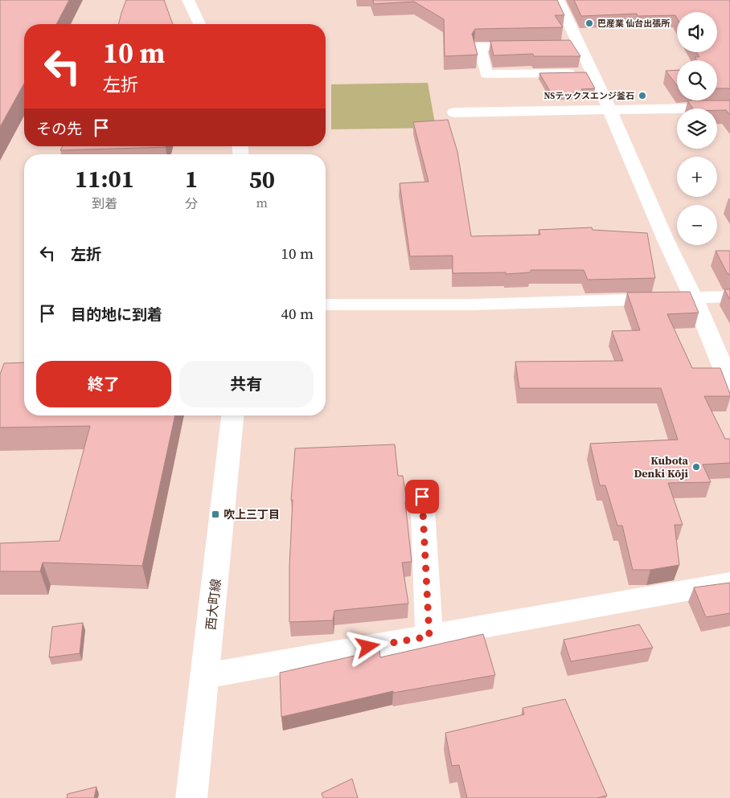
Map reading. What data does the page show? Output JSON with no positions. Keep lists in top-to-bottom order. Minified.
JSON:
{"streets":{"street":["西大町線"]},"places":{"other":["巴産業 仙台出張所","NSテックスエンジ釜石","Kubota Denki Kōji"],"transit":["吹上三丁目"]},"page":{"map_buttons":["+","−"],"turn":["10 m","左折"],"then":"その先","eta":["11:01","到着","1","分","50","m"],"list":[{"name":"左折","value":"10 m"},{"name":"目的地に到着","value":"40 m"}],"buttons":["終了","共有"]}}
